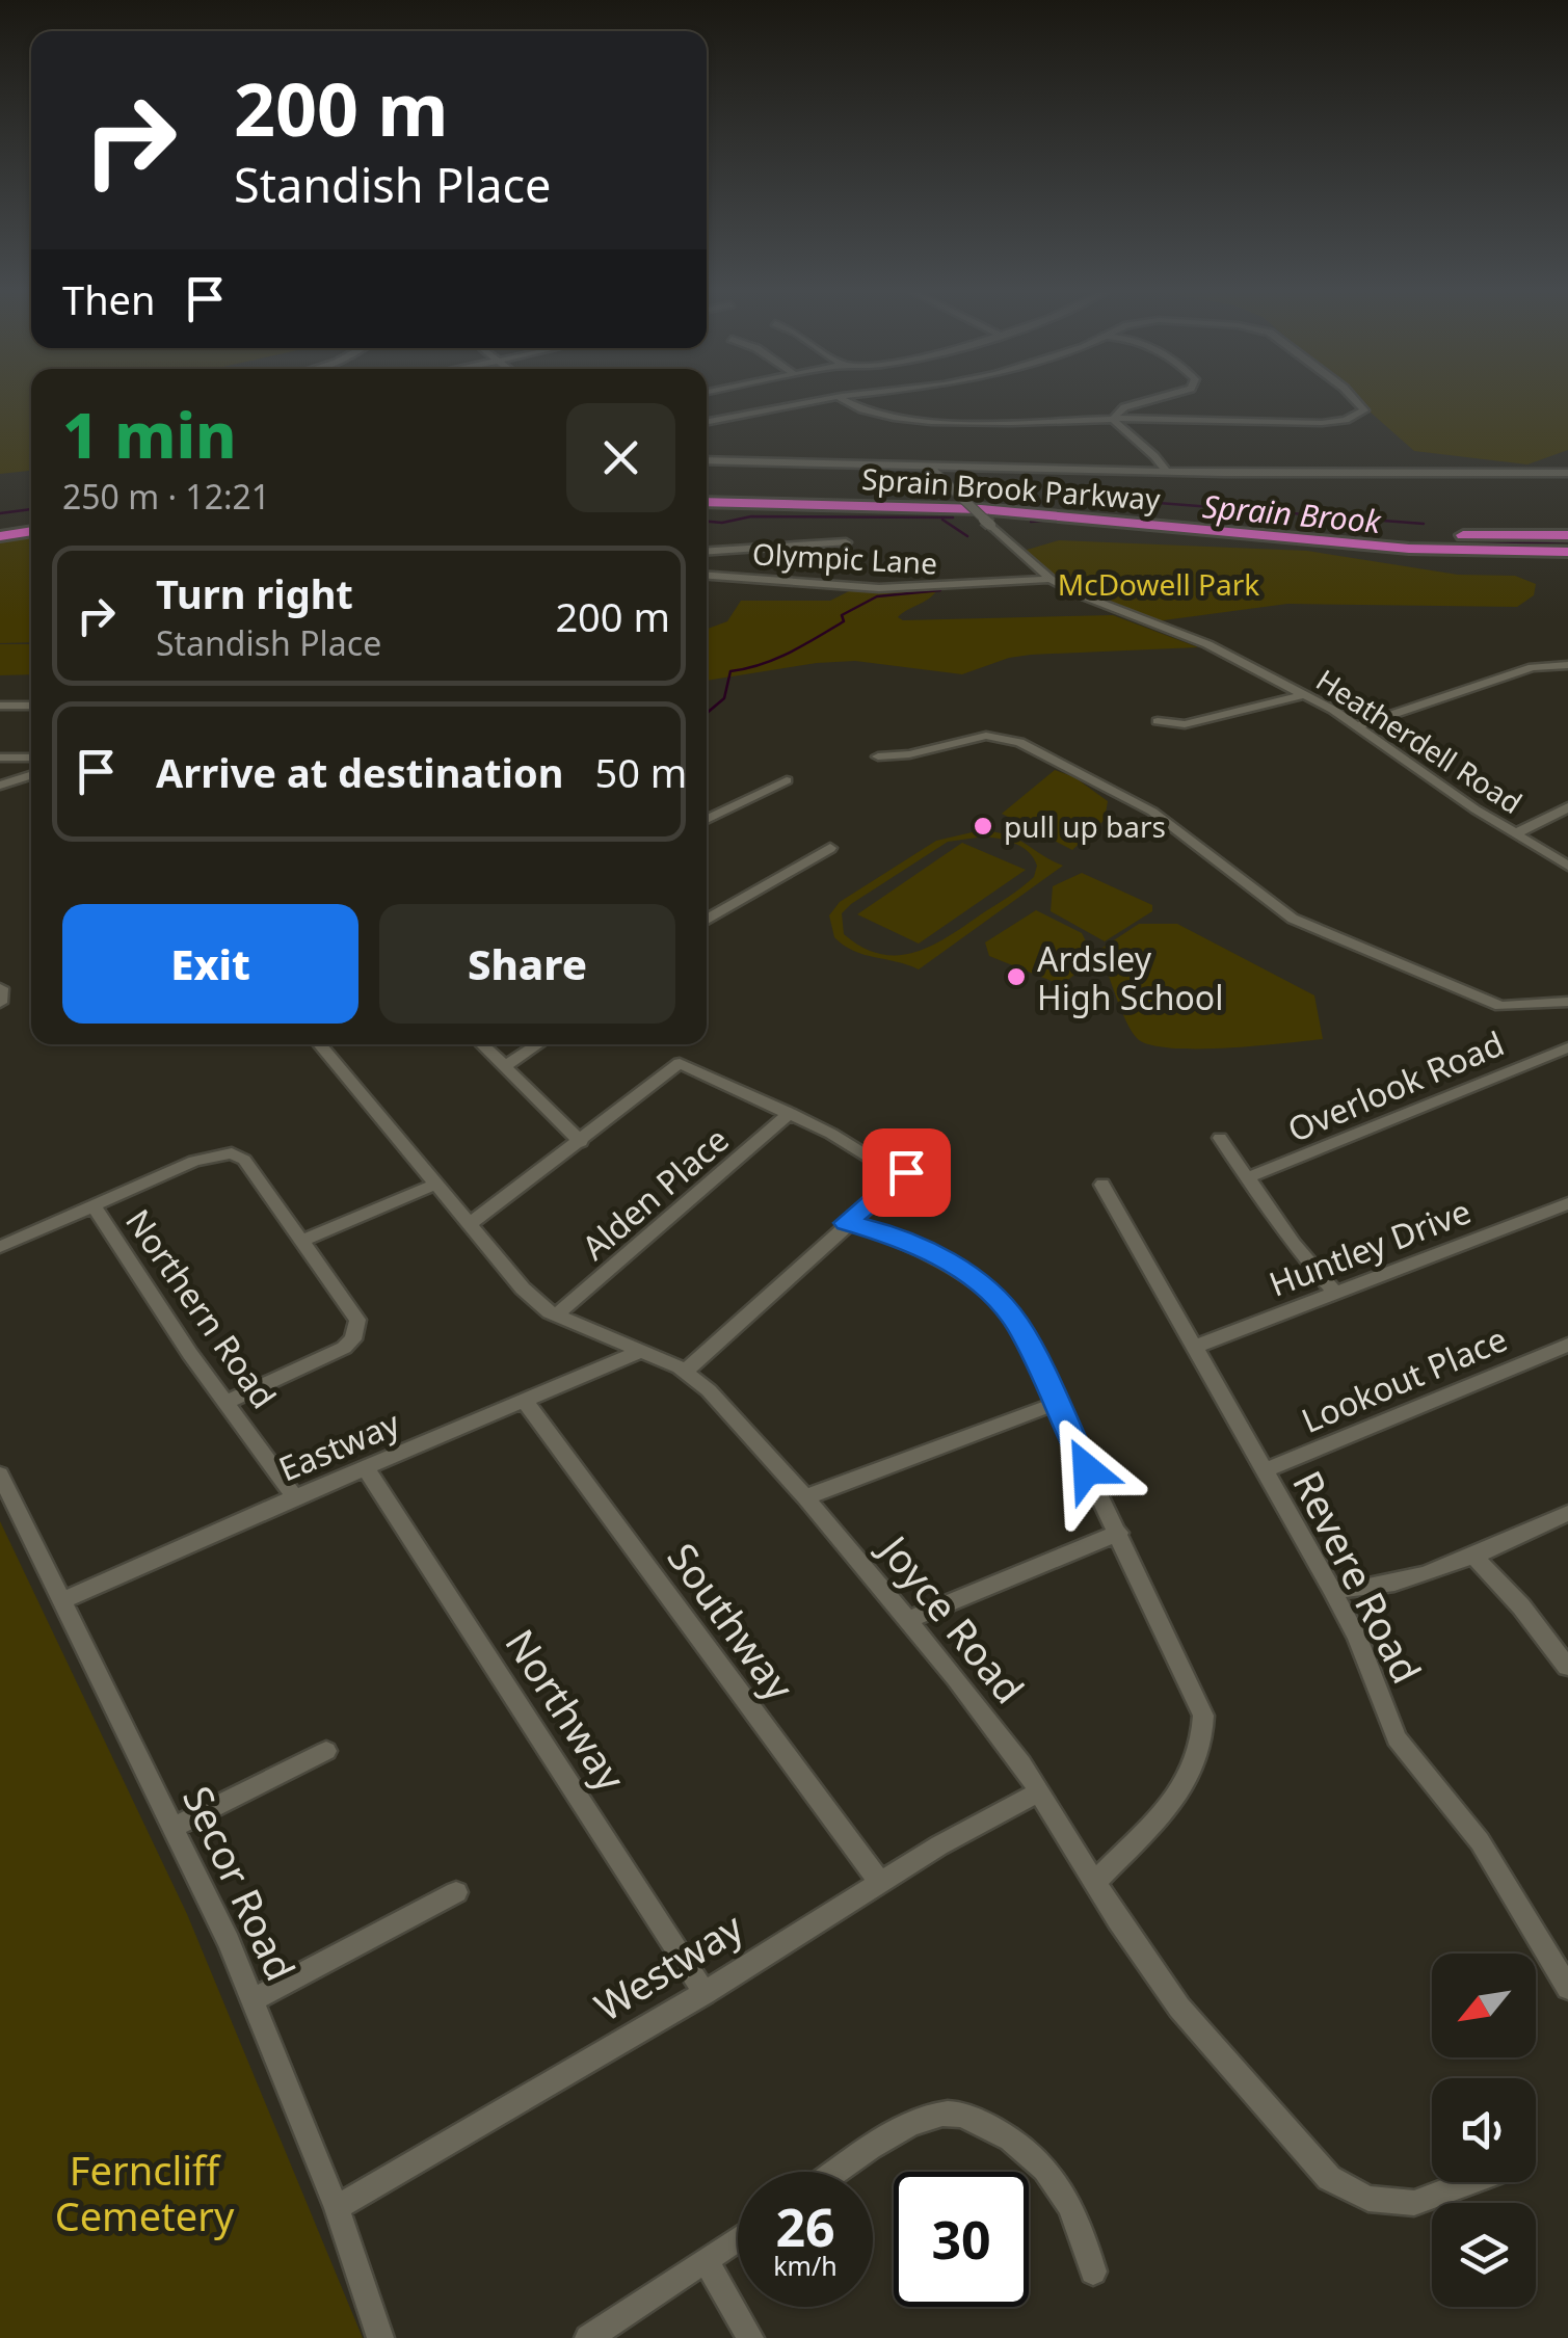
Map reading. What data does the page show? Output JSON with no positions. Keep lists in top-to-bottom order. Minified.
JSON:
{"streets":{"highway":["Sprain Brook Parkway"],"street":["Olympic Lane","Heatherdell Road","Overlook Road","Alden Place","Huntley Drive","Northern Road","Lookout Place","Eastway","Revere Road","Joyce Road","Southway","Northway","Secor Road","Westway"]},"crossings":[["Olympic Lane","Heatherdell Road"],["Alden Place","Joyce Road"],["Huntley Drive","Revere Road"],["Northern Road","Eastway"],["Lookout Place","Revere Road"],["Eastway","Joyce Road"],["Eastway","Southway"],["Eastway","Northway"],["Eastway","Secor Road"],["Joyce Road","Westway"],["Southway","Westway"],["Northway","Westway"],["Secor Road","Westway"]],"water":["Sprain Brook"],"parks":["McDowell Park","Ferncliff Cemetery"],"places":["pull up bars","Ardsley High School"],"north":"bottom left","page":{"turn":["200 m","Standish Place"],"then":"Then","heading":["1 min","250 m · 12:21"],"list":[{"name":"Turn right","note":"Standish Place","value":"200 m"},{"name":"Arrive at destination","value":"50 m"}],"buttons":["Exit","Share"],"speed":"26 km/h","limit":"30"}}
